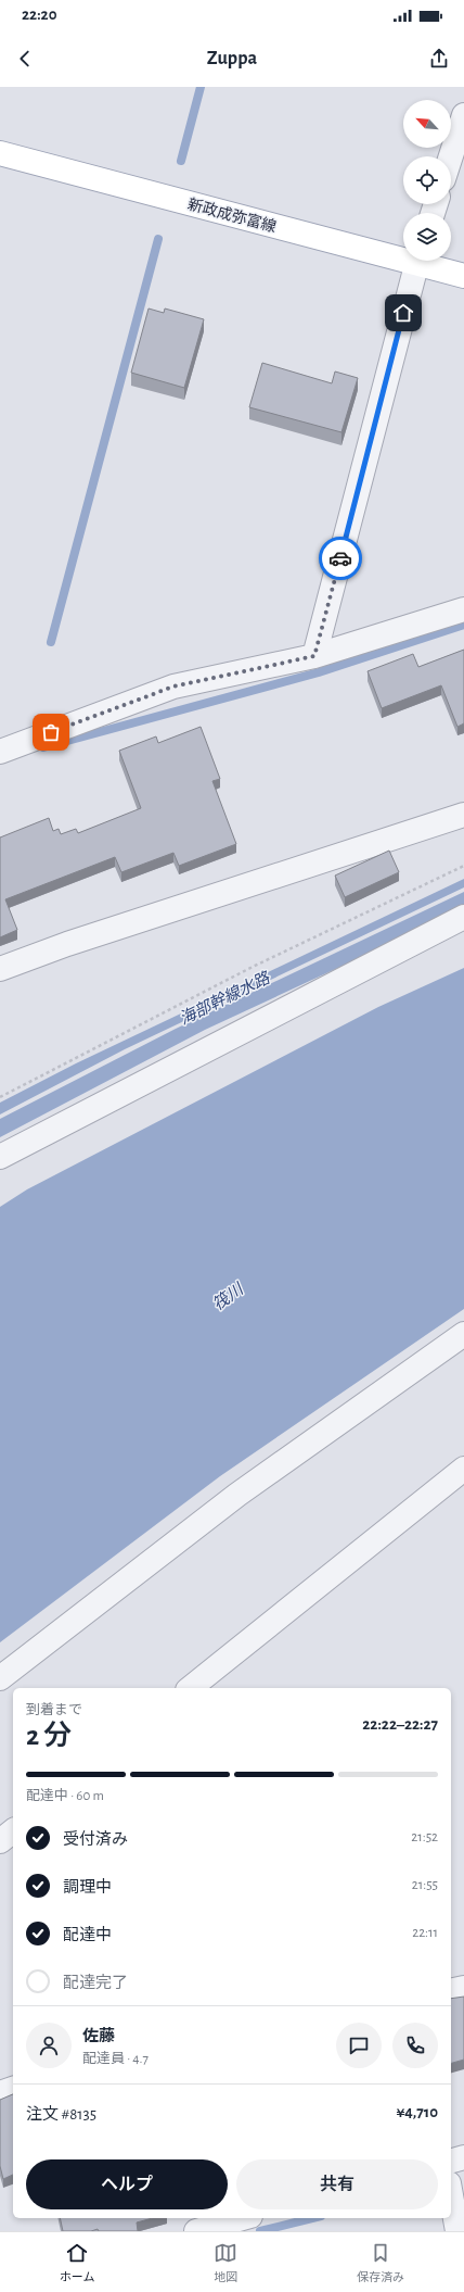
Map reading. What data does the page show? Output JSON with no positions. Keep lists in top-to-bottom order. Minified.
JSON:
{"streets":{"main road":["新政成弥富線"]},"water":["海部幹線水路","筏川"],"north":"top left","page":{"status":"22:20","header":"Zuppa","heading":["2 分","到着まで","22:22–22:27"],"panel":["佐藤","配達員 · 4.7","注文 #8135","¥4,710"],"bar":"配達中 · 60 m","list":[["受付済み","21:52"],["調理中","21:55"],["配達中","22:11"],"配達完了"],"buttons":["ヘルプ","共有"],"tabs":["ホーム","地図","保存済み"]}}
